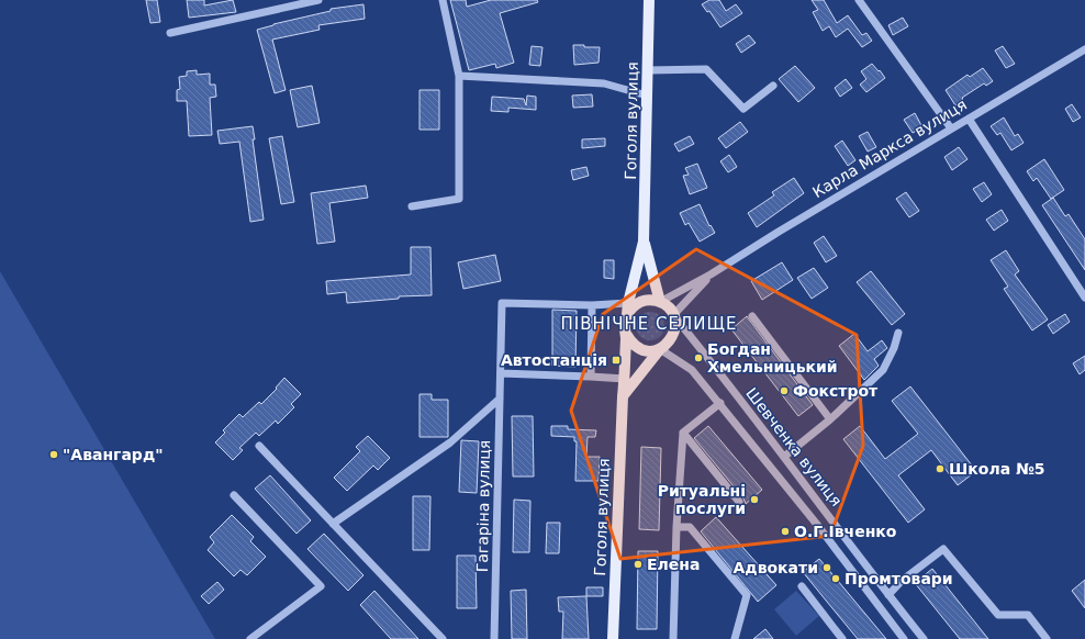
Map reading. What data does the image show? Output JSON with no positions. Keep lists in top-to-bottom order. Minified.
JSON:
{"streets":{"main road":["Гоголя вулиця"],"street":["Карла Маркса вулиця","Шевченка вулиця","Гагаріна вулиця"]},"crossings":[["Гоголя вулиця","Карла Маркса вулиця"],["Гоголя вулиця","Шевченка вулиця"],["Карла Маркса вулиця","Шевченка вулиця"]],"districts":["ПІВНІЧНЕ СЕЛИЩЕ"],"places":{"other":["Богдан Хмельницький","Фокстрот","\"Авангард\"","Школа №5","Ритуальні послуги","О.Г.Івченко","Елена","Адвокати","Промтовари"],"transit":["Автостанція"]}}
